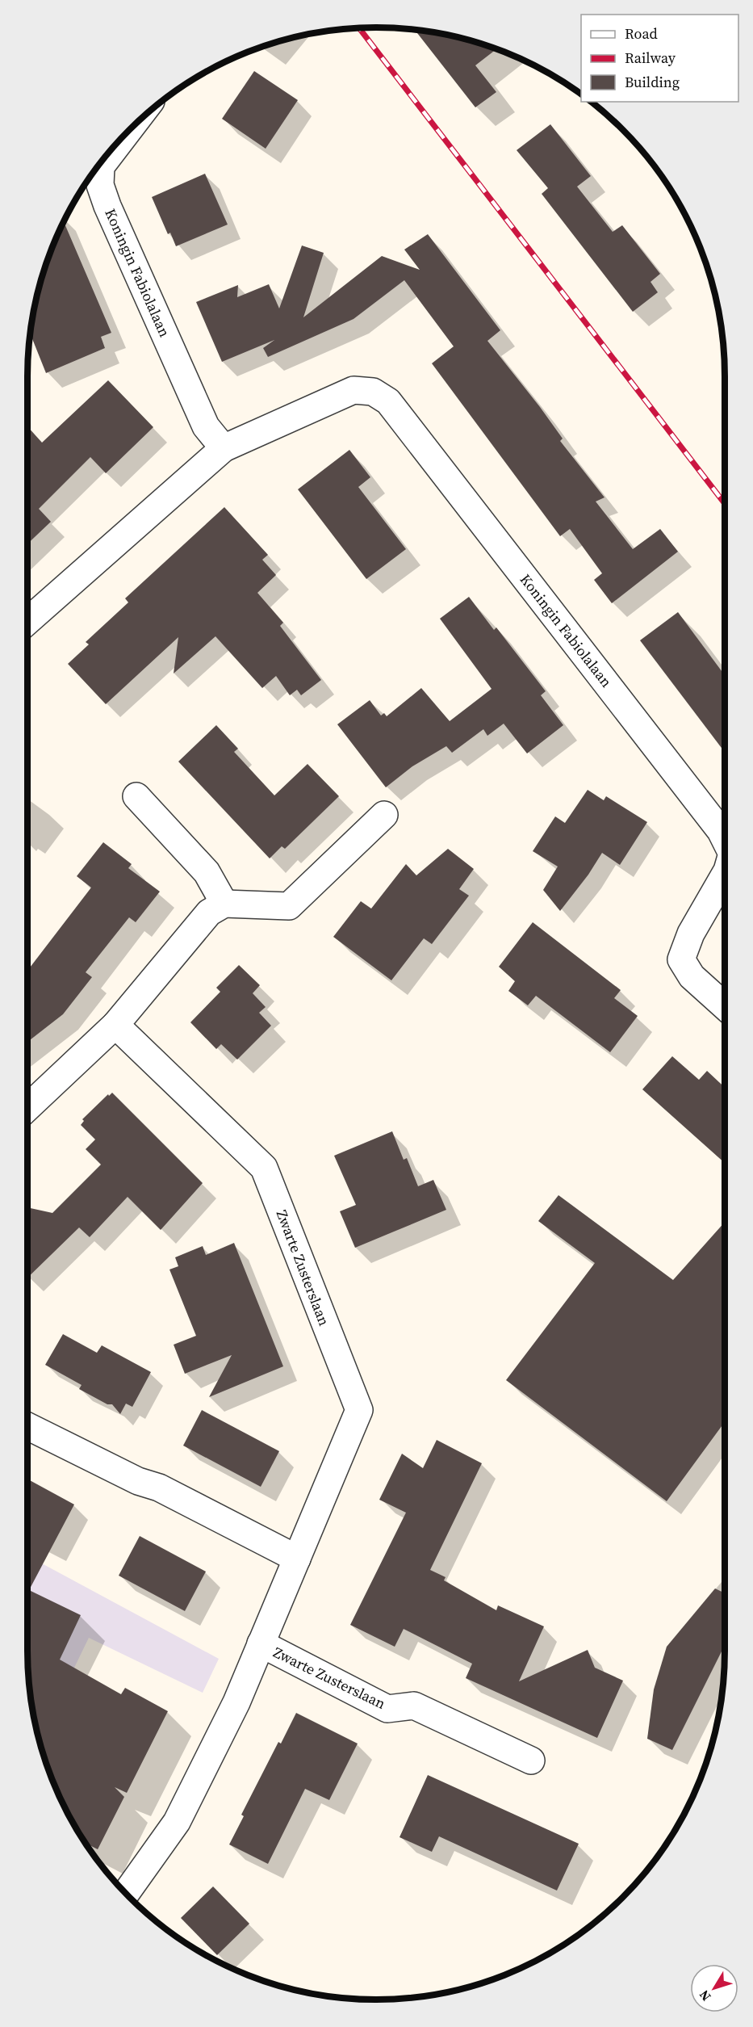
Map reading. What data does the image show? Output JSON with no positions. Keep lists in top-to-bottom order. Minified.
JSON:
{"streets":{"street":["Koningin Fabiolalaan","Zwarte Zusterslaan"]},"legend":["Road","Railway","Building"],"north":"bottom left"}
